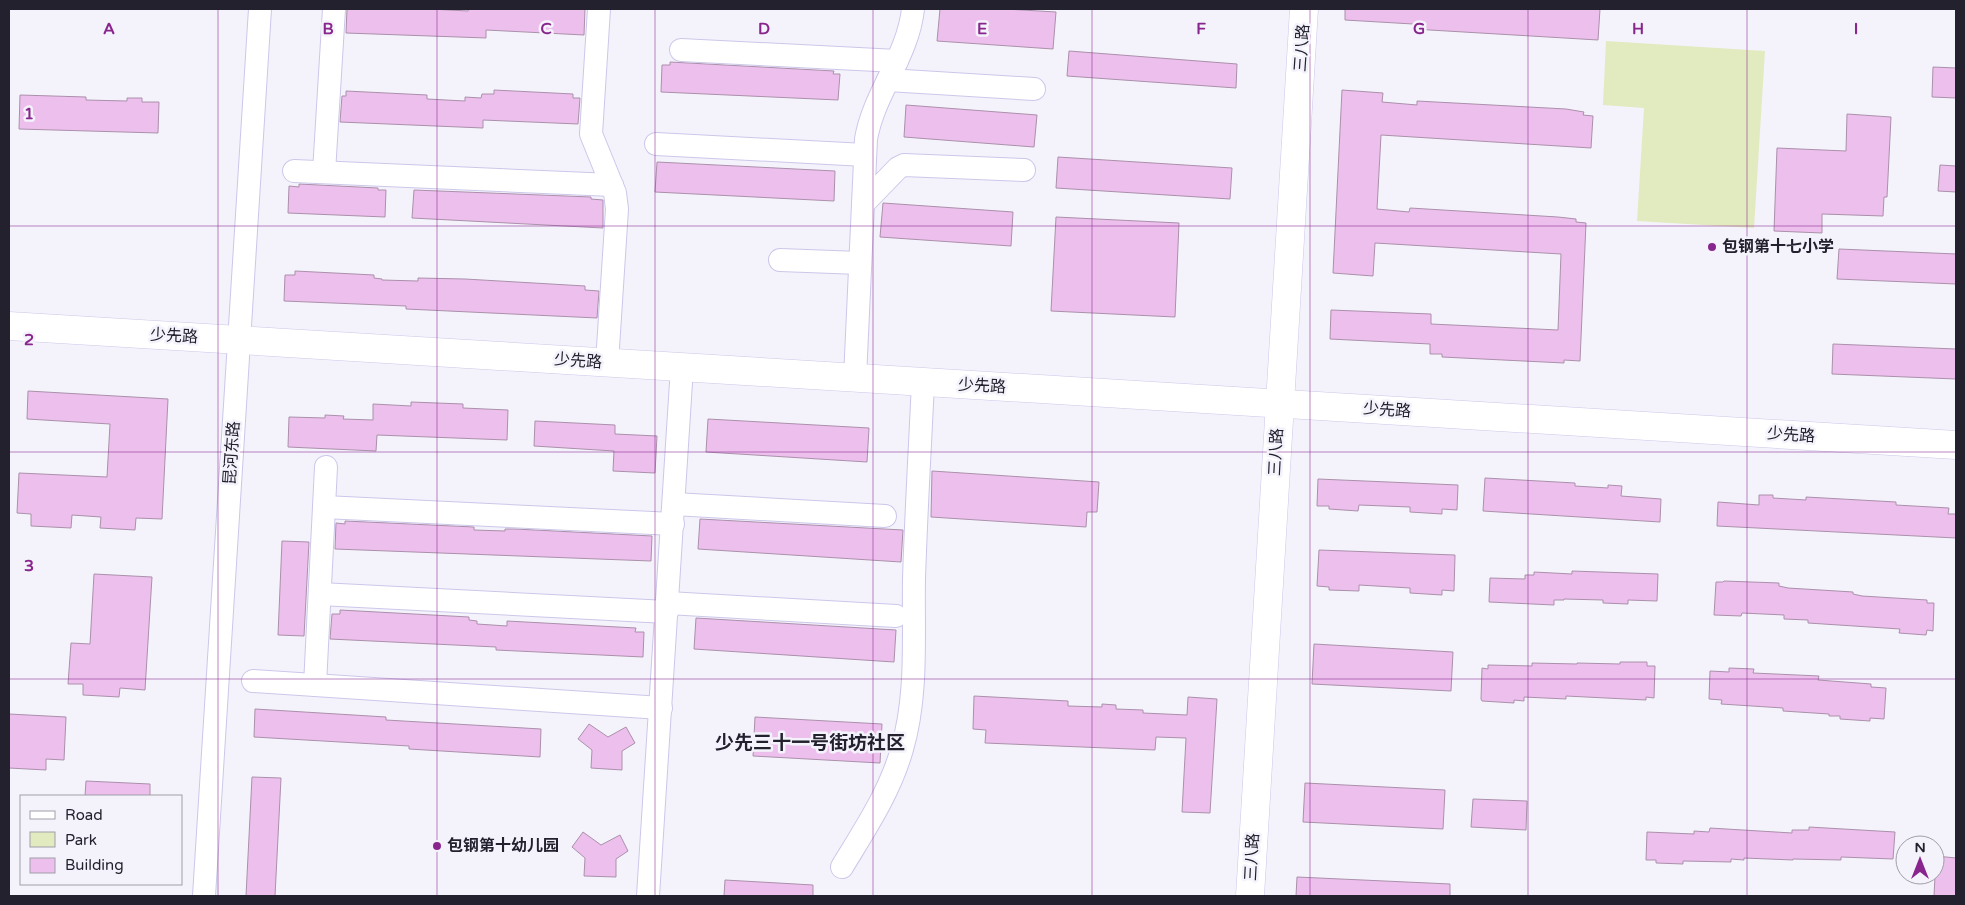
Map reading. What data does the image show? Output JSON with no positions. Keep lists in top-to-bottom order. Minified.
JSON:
{"streets":{"main road":["三八路","少先路"],"street":["昆河东路"]},"crossings":[["三八路","少先路"],["少先路","昆河东路"]],"districts":["少先三十一号街坊社区"],"places":["包钢第十七小学","包钢第十幼儿园"],"legend":["Road","Park","Building"],"north":"top","grid":{"columns":["A","B","C","D","E","F","G","H","I"],"rows":["1","2","3"]}}
